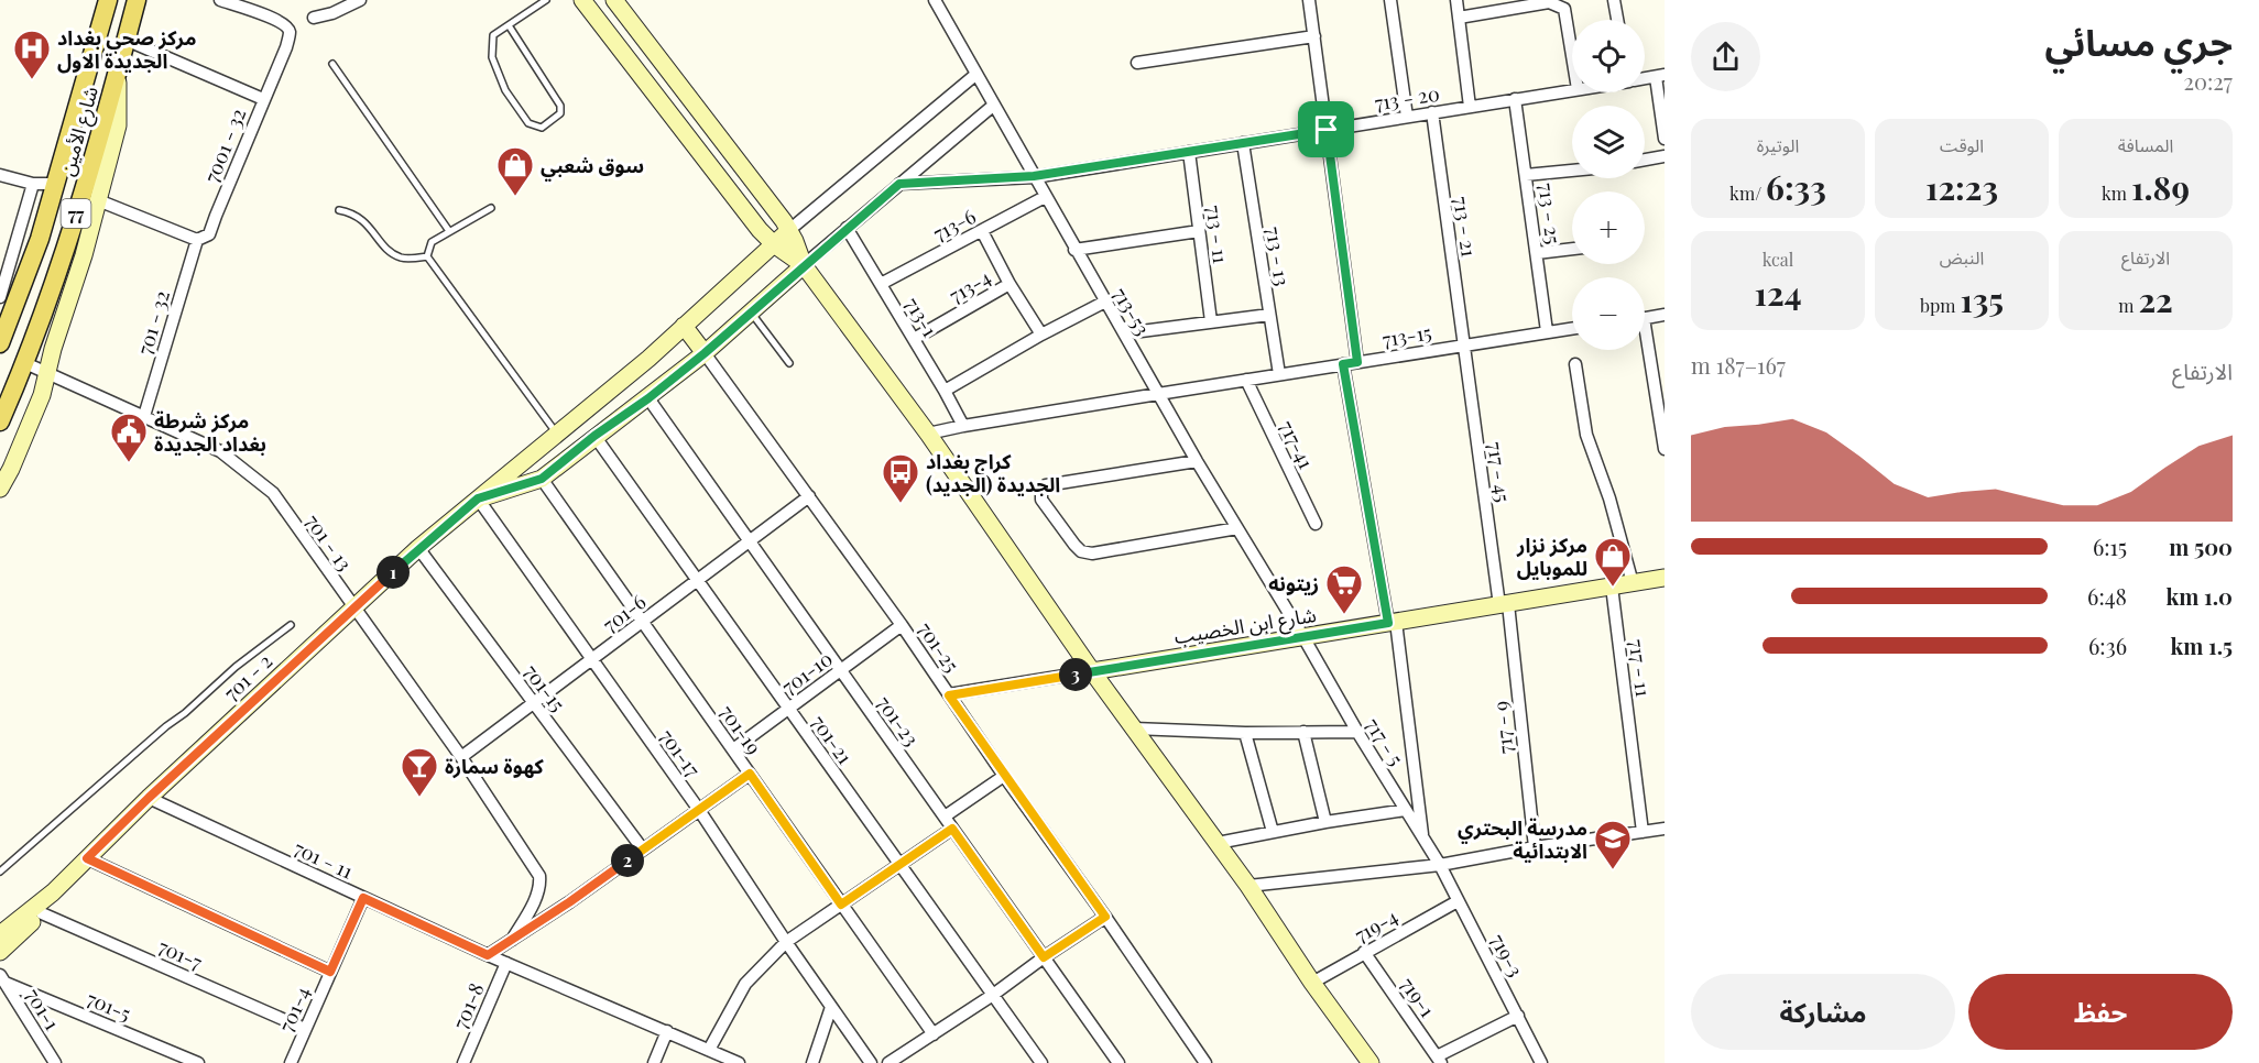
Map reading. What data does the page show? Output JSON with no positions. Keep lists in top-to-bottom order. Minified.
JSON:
{"streets":{"main road":["شارع الأمين","77"],"street":["713 - 20","7001 - 32","713 - 25","713-6","713 - 21","713 - 11","713 - 13","713-4","713-53","713-1","701 - 32","713-15","717-41","717 - 45","701 - 13","701-6","شارع ابن الخصيب","701-25","717 - 11","701-10","701 - 2","701-15","701-23","717 - 9","701-19","701-21","717 - 5","701-17","701 - 11","719-4","701-7","719-3","719-1","701-5","701-8","701-1","701-4"]},"crossings":[["713 - 20","713 - 25"],["713 - 20","713 - 21"],["713 - 20","713 - 11"],["713 - 20","713 - 13"],["713 - 20","713-53"],["شارع الأمين","701 - 13"],["7001 - 32","701 - 32"],["713 - 25","713-15"],["713-6","713-53"],["713-6","713-1"],["713 - 21","713-15"],["713 - 21","717 - 45"],["713 - 13","713-15"],["713-4","713-1"],["713-53","713-15"],["713-53","شارع ابن الخصيب"],["713-53","717 - 5"],["713-1","713-15"],["701 - 32","701 - 13"],["713-15","717-41"],["713-15","717 - 45"],["717 - 45","شارع ابن الخصيب"],["717 - 45","717 - 9"],["701 - 13","701-6"],["701 - 13","701 - 2"],["701-6","701-25"],["701-6","701-15"],["701-6","701-23"],["701-6","701-19"],["701-6","701-21"],["701-6","701-17"],["شارع ابن الخصيب","701-25"],["شارع ابن الخصيب","717 - 11"],["شارع ابن الخصيب","717 - 9"],["شارع ابن الخصيب","717 - 5"],["701-25","701-10"],["701-10","701-23"],["701-10","701-19"],["701-10","701-21"],["701 - 2","701-15"],["701 - 2","701-17"],["701 - 2","701 - 11"],["717 - 5","719-3"],["701 - 11","701-8"],["701 - 11","701-4"],["719-4","719-3"],["719-4","719-1"],["701-7","701-4"],["701-5","701-1"]],"places":{"hospital":["مركز صحي بغداد الجديدة الاول"],"shop":["سوق شعبي","مركز نزار للموبايل"],"public building":["مركز شرطة بغداد الجديدة"],"bus stop":["كراج بغداد الجديدة (الجديد)"],"supermarket":["زيتونه"],"bar":["كهوة سمارة"],"school or university":["مدرسة البحتري الابتدائية"]},"page":{"heading":["جري مسائي","20:27"],"map_buttons":["+","−"],"stats":[["المسافة","1.89 km"],["الوقت","12:23"],["الوتيرة","6:33 /km"],["الارتفاع","22 m"],["النبض","135 bpm"],["kcal","124"]],"chart":["الارتفاع","167–187 m"],"list":[{"name":"500 m","note":"6:15"},{"name":"1.0 km","note":"6:48"},{"name":"1.5 km","note":"6:36"}],"pins":["1","3","2"],"buttons":["حفظ","مشاركة"]}}
